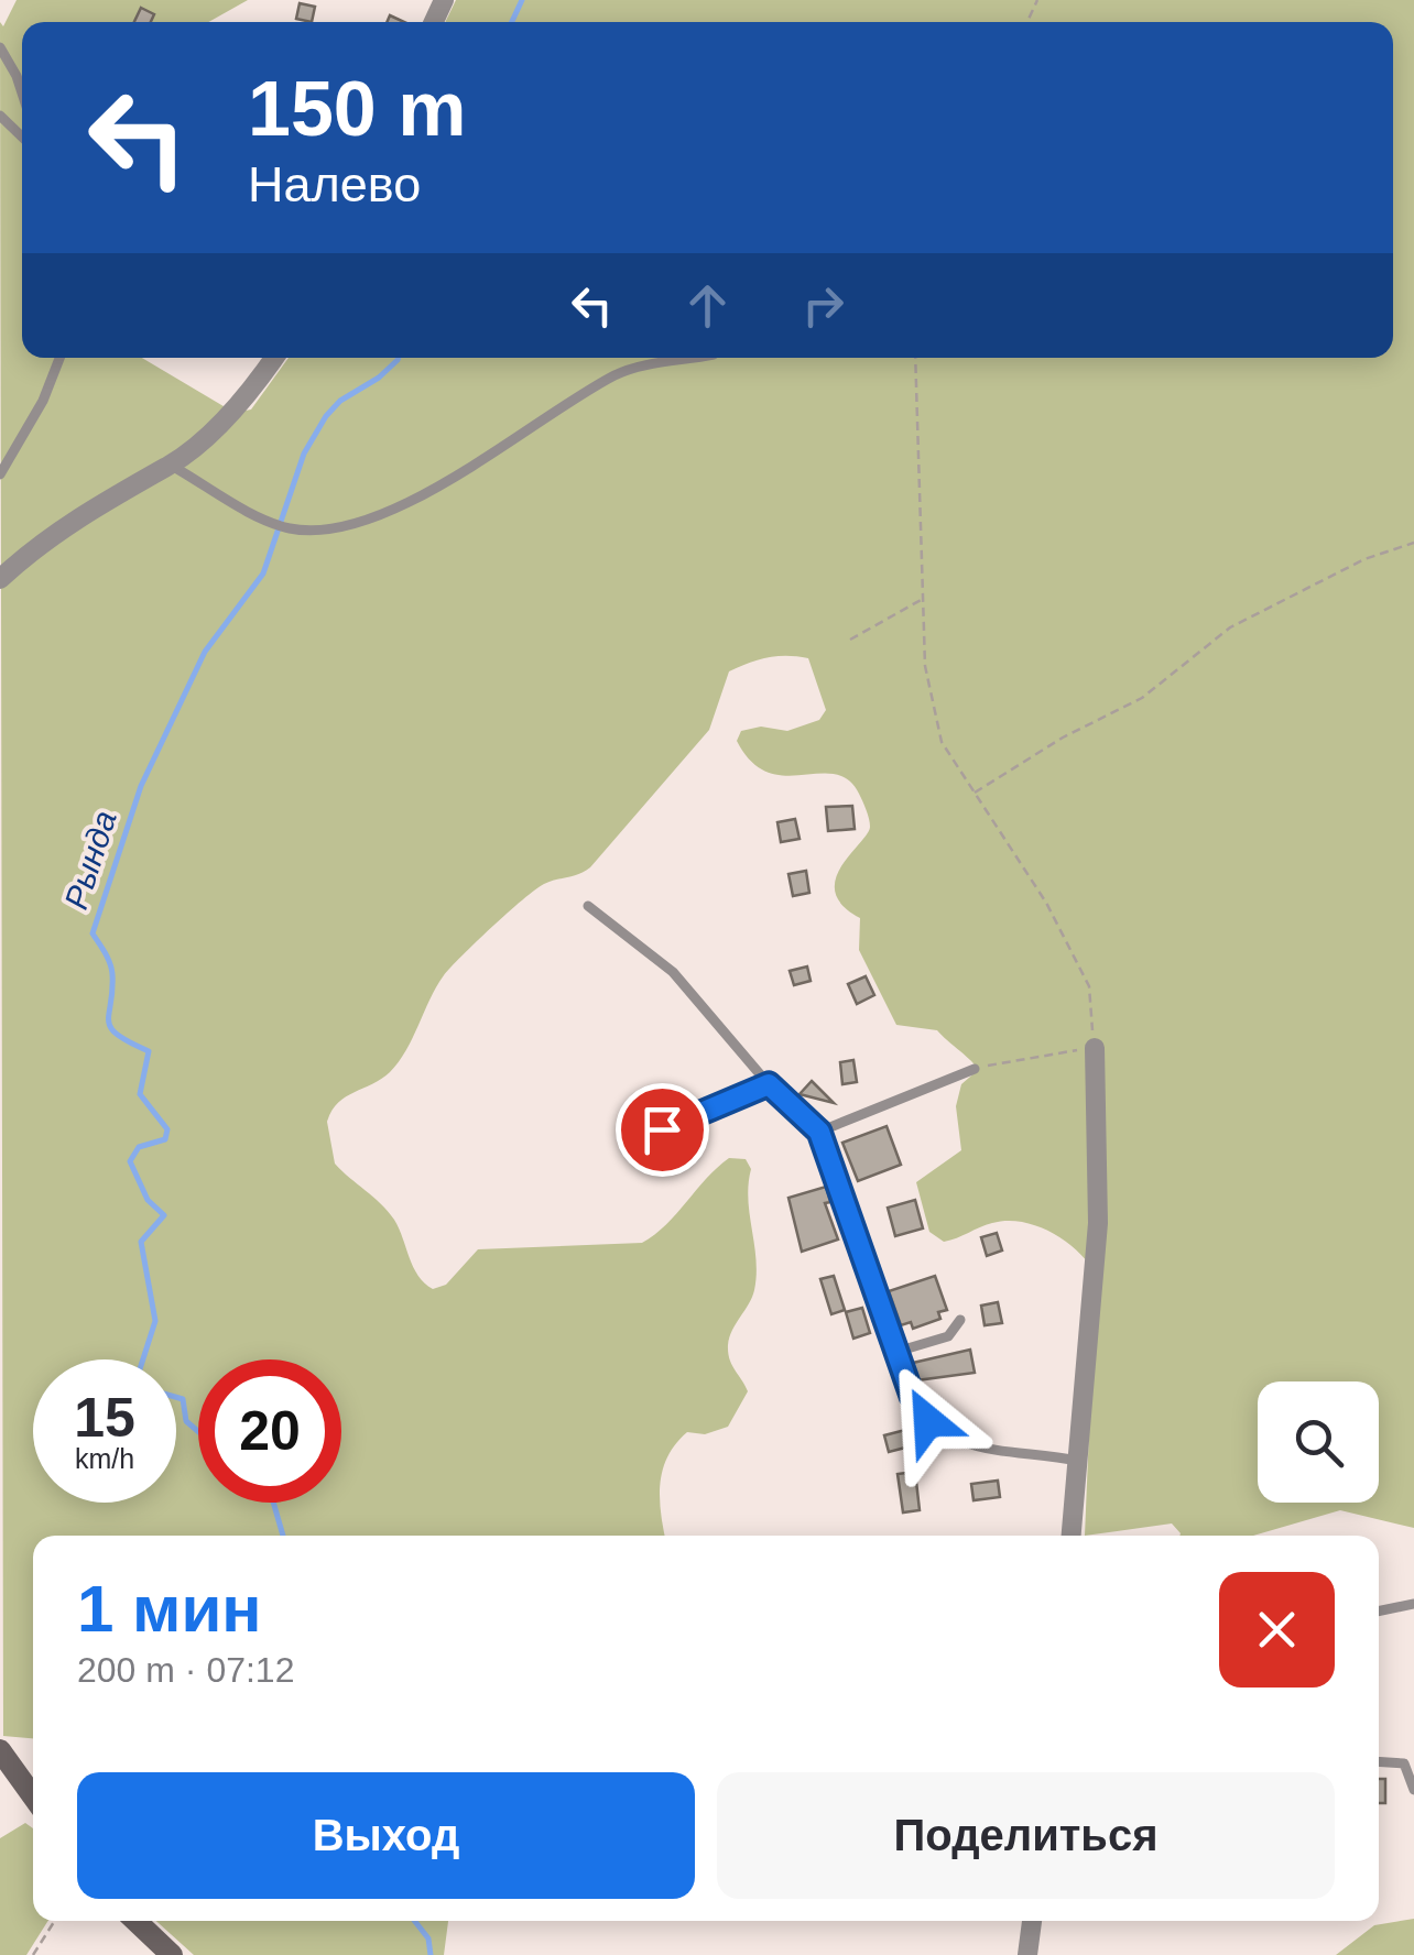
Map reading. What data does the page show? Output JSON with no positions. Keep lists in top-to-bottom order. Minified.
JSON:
{"water":["Рында"],"page":{"turn":["150 m","Налево"],"speed":"15 km/h","limit":"20","heading":["1 мин","200 m · 07:12"],"buttons":["Выход","Поделиться"]}}
